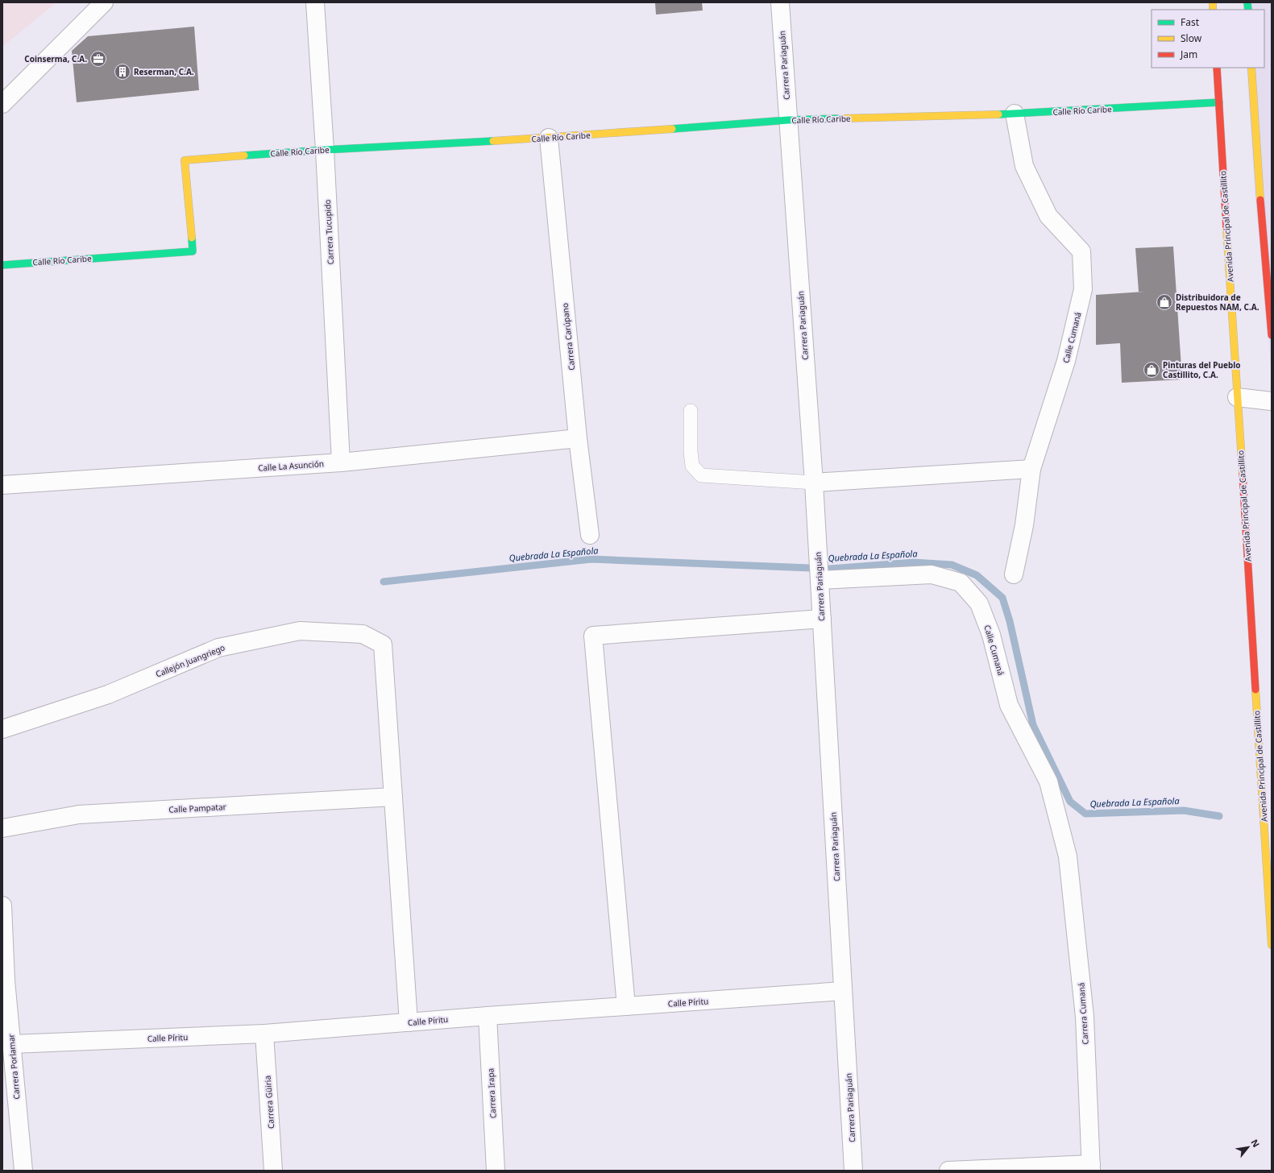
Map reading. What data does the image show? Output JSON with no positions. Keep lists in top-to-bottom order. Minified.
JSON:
{"streets":{"street":["Carrera Pariaguán","Calle Río Caribe","Avenida Principal de Castillito","Carrera Tucupido","Carrera Carúpano","Calle Cumaná","Calle La Asunción","Callejón Juangriego","Calle Pampatar","Calle Píritu","Carrera Cumaná","Carrera Porlamar","Carrera Irapa","Carrera Güiria"]},"crossings":[["Carrera Pariaguán","Calle Río Caribe"],["Carrera Pariaguán","Calle Cumaná"],["Carrera Pariaguán","Calle Píritu"],["Calle Río Caribe","Avenida Principal de Castillito"],["Calle Río Caribe","Carrera Tucupido"],["Calle Río Caribe","Carrera Carúpano"],["Calle Río Caribe","Calle Cumaná"],["Carrera Tucupido","Calle La Asunción"],["Carrera Carúpano","Calle La Asunción"],["Calle Cumaná","Carrera Cumaná"],["Callejón Juangriego","Calle Pampatar"],["Calle Píritu","Carrera Porlamar"],["Calle Píritu","Carrera Irapa"],["Calle Píritu","Carrera Güiria"]],"water":["Quebrada La Española"],"places":{"office":["Coinserma, C.A."],"building":["Reserman, C.A."],"shop":["Distribuidora de Repuestos NAM, C.A.","Pinturas del Pueblo Castillito, C.A."]},"legend":["Fast","Slow","Jam"],"north":"top right"}
